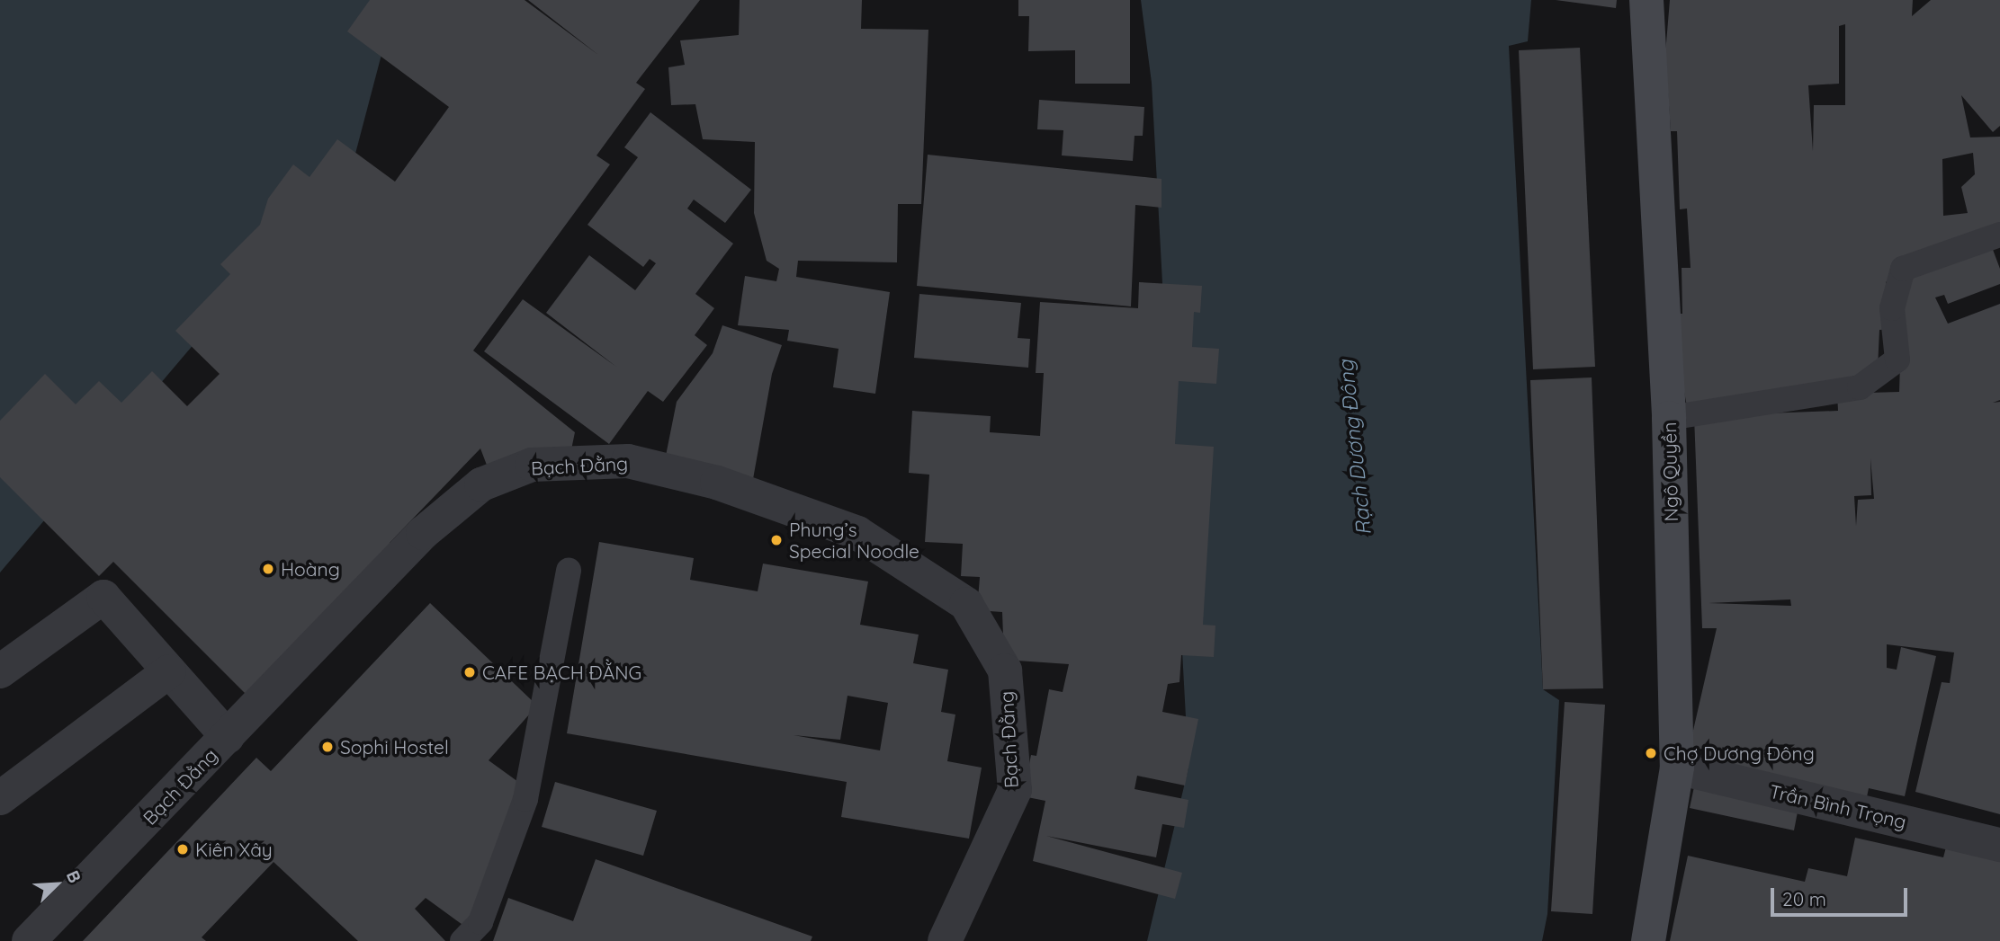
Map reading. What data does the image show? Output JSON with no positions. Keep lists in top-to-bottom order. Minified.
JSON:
{"streets":{"street":["Bạch Đằng","Ngô Quyền","Trần Bình Trọng"]},"crossings":[["Ngô Quyền","Trần Bình Trọng"]],"water":["Rạch Dương Đông"],"places":["Phung’s Special Noodle","Hoàng","CAFE BẠCH ĐẰNG","Sophi Hostel","Chợ Dương Đông","Kiên Xây"],"scale_bar":"20 m","north":"top right"}
